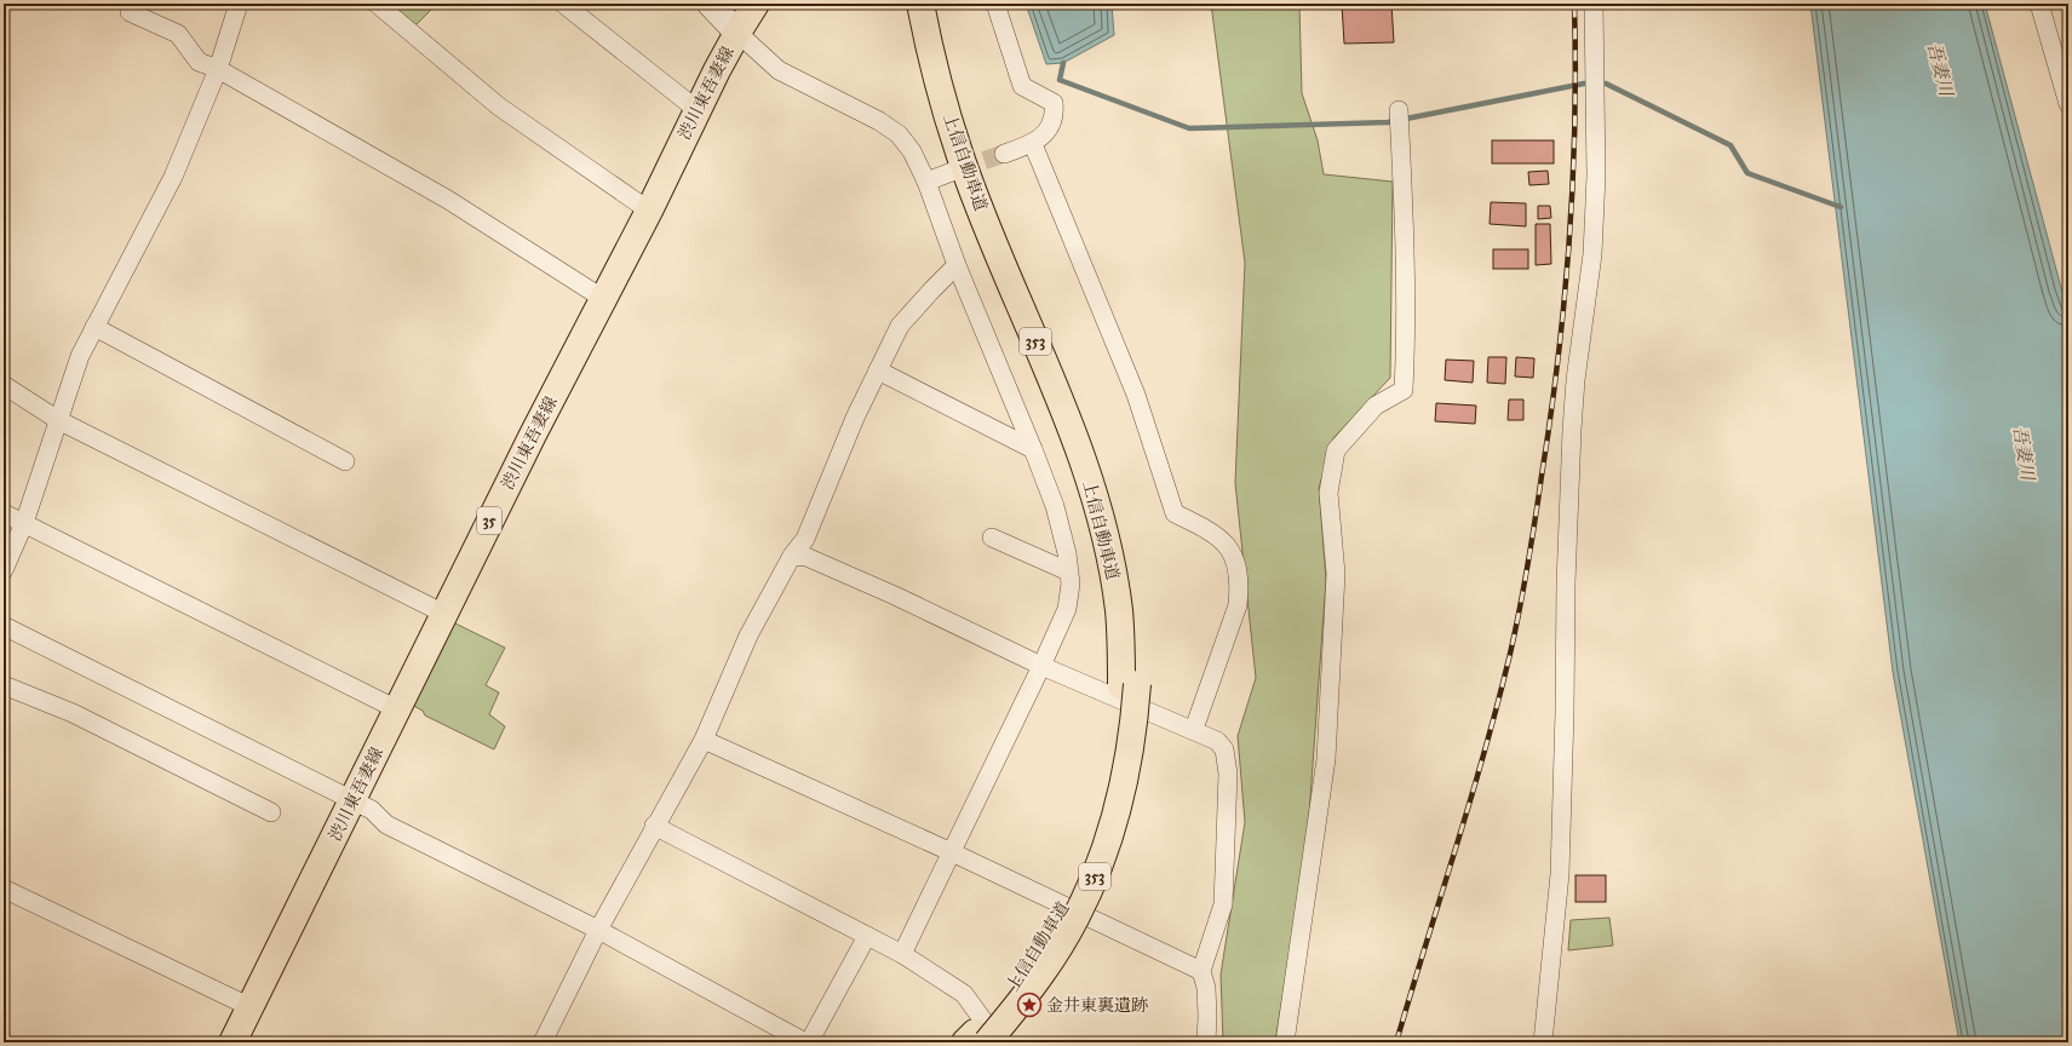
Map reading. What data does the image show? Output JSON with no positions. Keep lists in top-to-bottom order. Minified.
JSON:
{"streets":{"main road":["渋川東吾妻線","上信自動車道","353","35"]},"water":["吾妻川"],"places":{"place":["金井東裏遺跡"]}}
